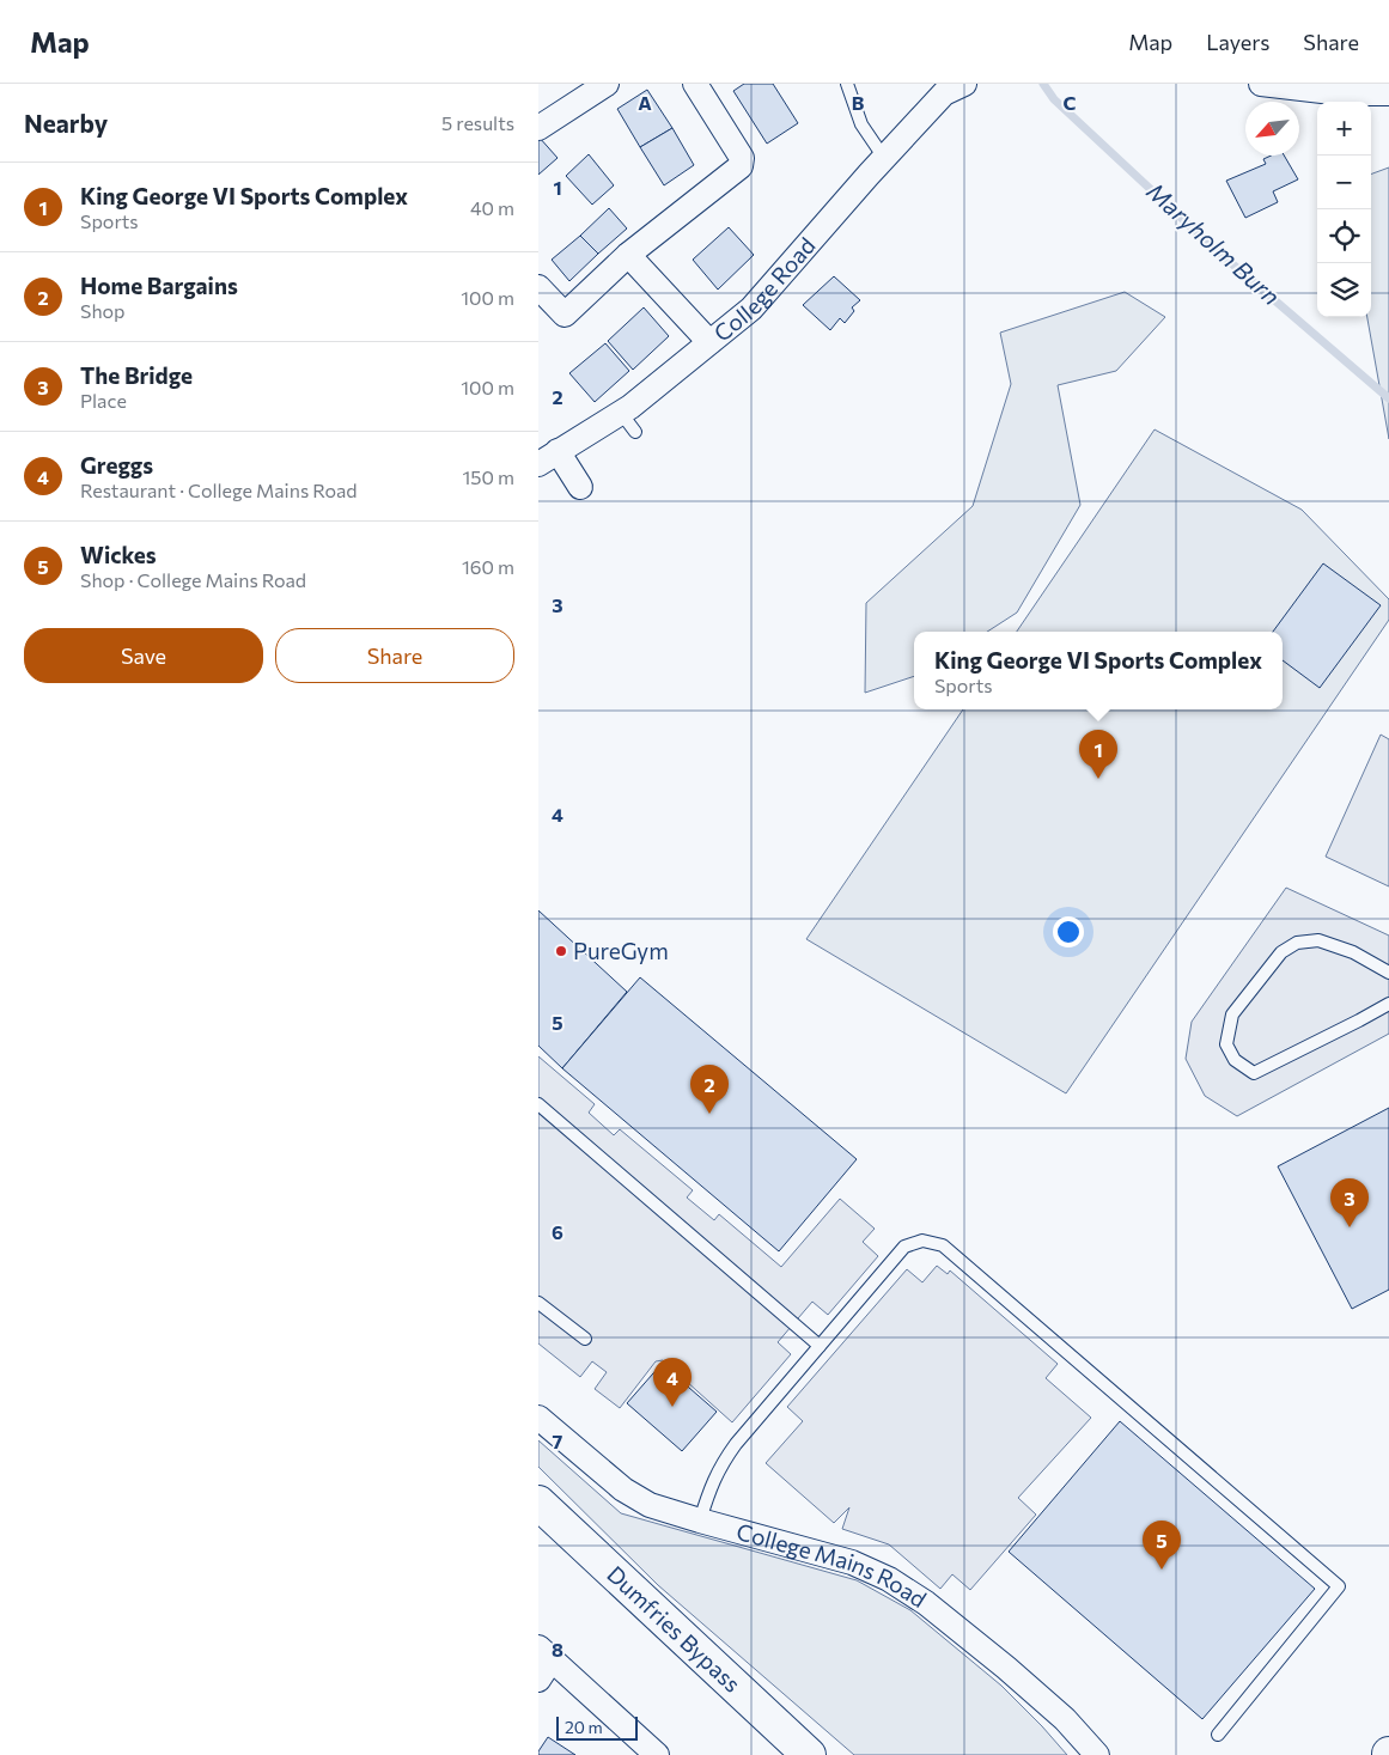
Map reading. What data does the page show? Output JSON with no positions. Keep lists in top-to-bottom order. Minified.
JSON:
{"streets":{"highway":["Dumfries Bypass"],"street":["College Road","College Mains Road"]},"water":["Maryholm Burn"],"places":["PureGym"],"scale_bar":"20 m","north":"bottom left","page":{"header":"Map","nav":["Map","Layers","Share"],"heading":["Nearby","5 results"],"map_buttons":["+","−"],"list":[{"mark":"1","name":"King George VI Sports Complex","note":"Sports","value":"40 m"},{"mark":"2","name":"Home Bargains","note":"Shop","value":"100 m"},{"mark":"3","name":"The Bridge","note":"Place","value":"100 m"},{"mark":"4","name":"Greggs","note":"Restaurant · College Mains Road","value":"150 m"},{"mark":"5","name":"Wickes","note":"Shop · College Mains Road","value":"160 m"}],"buttons":["Save","Share"],"popup":["King George VI Sports Complex","Sports"],"pins":["1","2","3","4","5"],"scale":"20 m"},"grid":{"columns":["A","B","C"],"rows":["1","2","3","4","5","6","7","8"]}}
